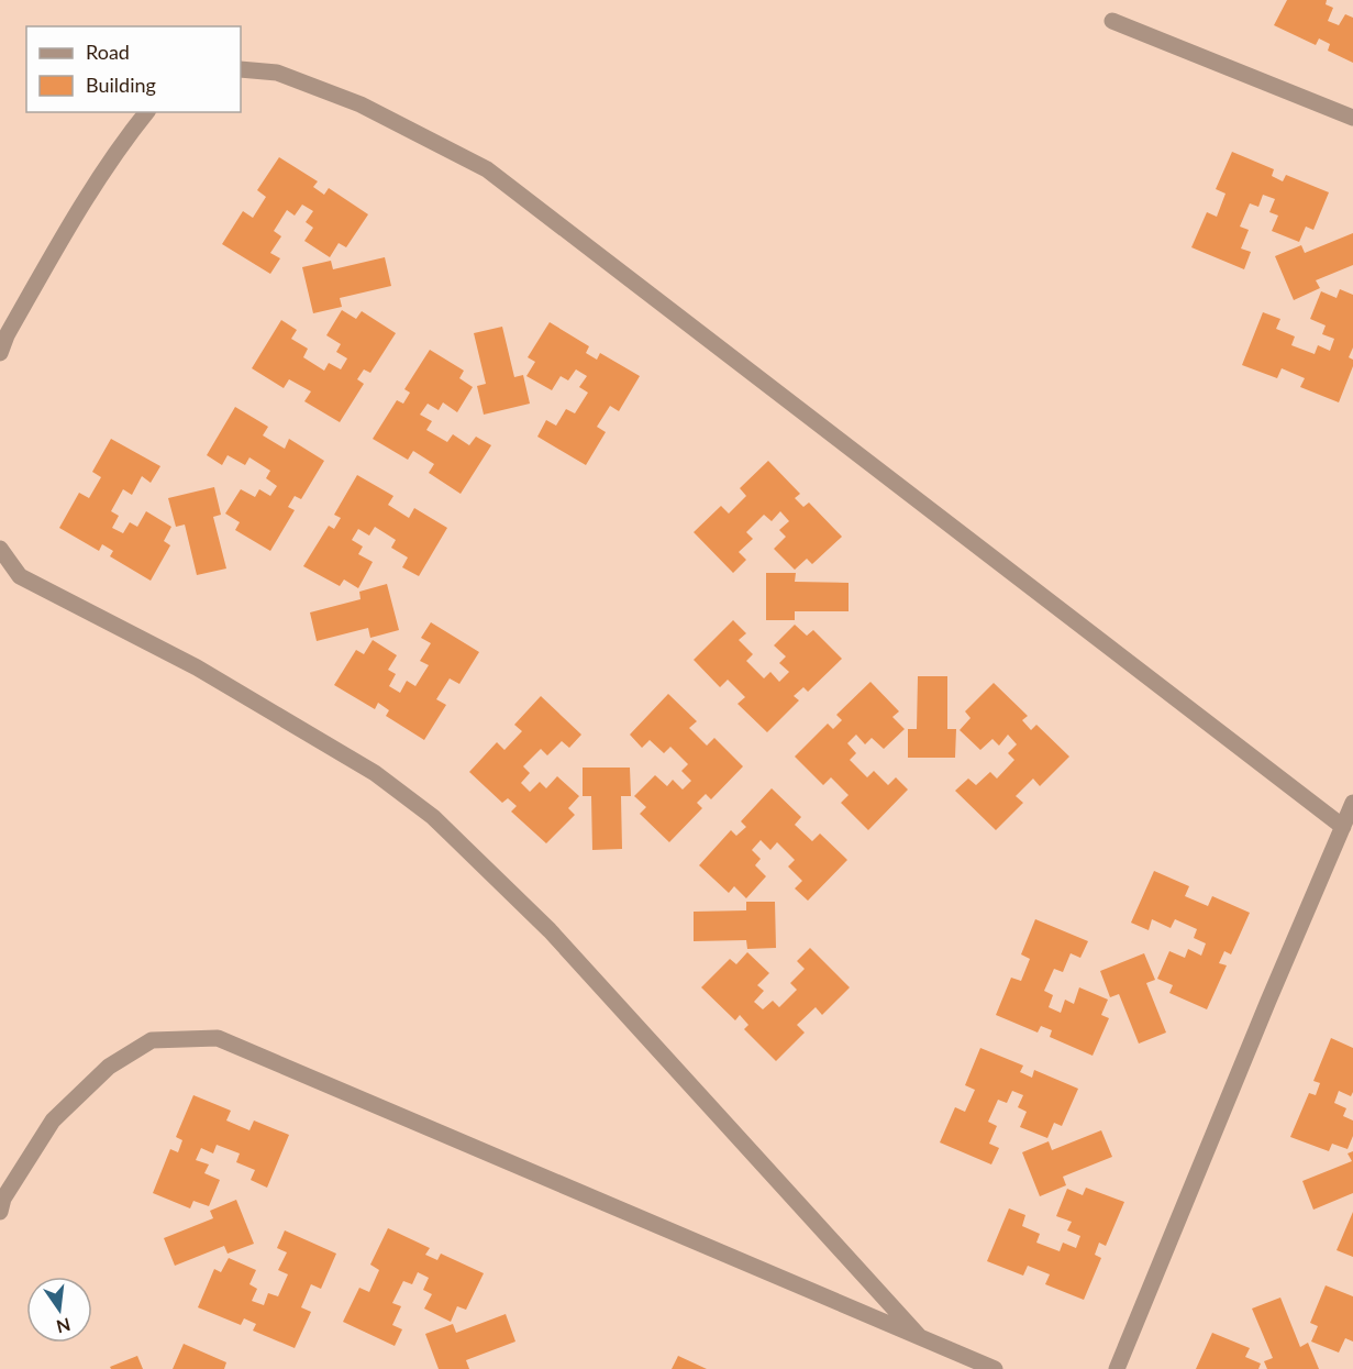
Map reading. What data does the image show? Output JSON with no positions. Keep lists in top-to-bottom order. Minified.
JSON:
{"legend":["Road","Building"],"north":"bottom"}
